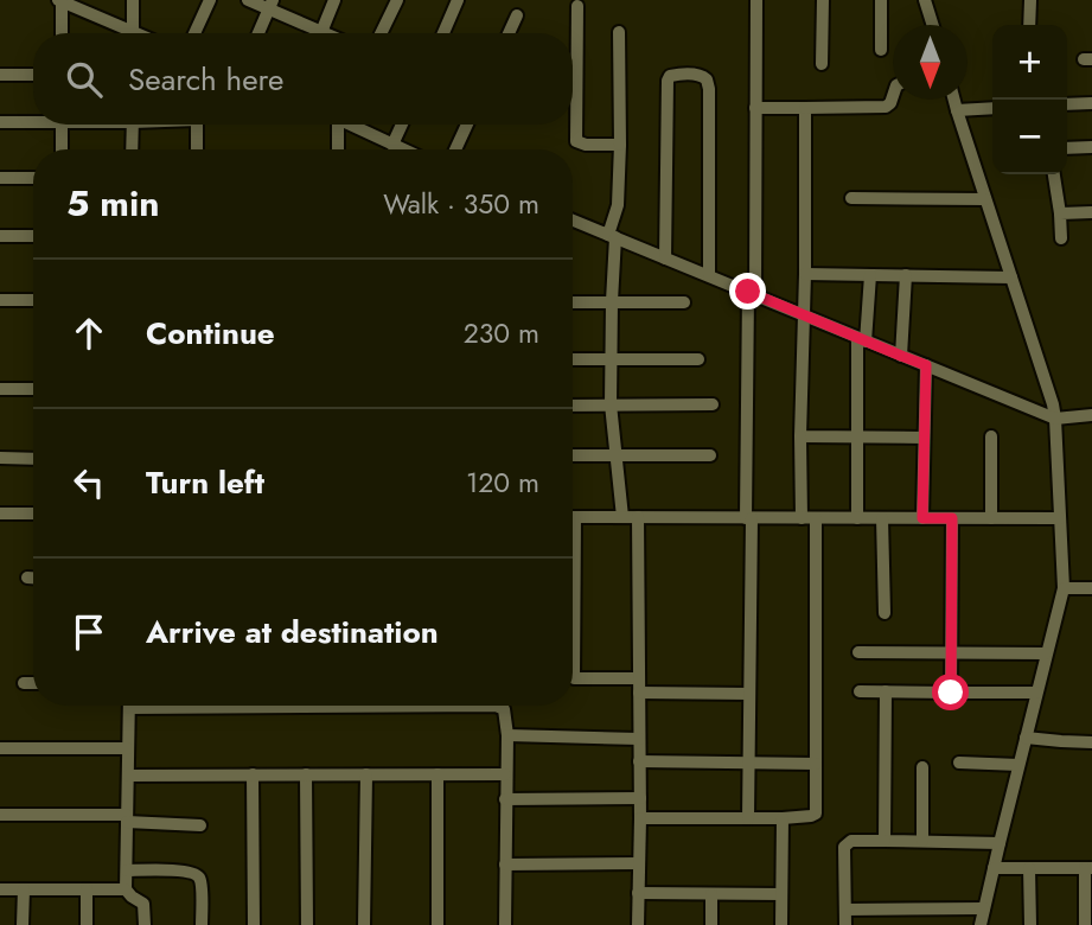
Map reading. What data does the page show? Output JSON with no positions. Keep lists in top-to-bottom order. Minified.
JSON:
{"north":"bottom","page":{"map_buttons":["+","−"],"search":"Search here","heading":["5 min","Walk · 350 m"],"list":[["Continue","230 m"],["Turn left","120 m"],"Arrive at destination"]}}
